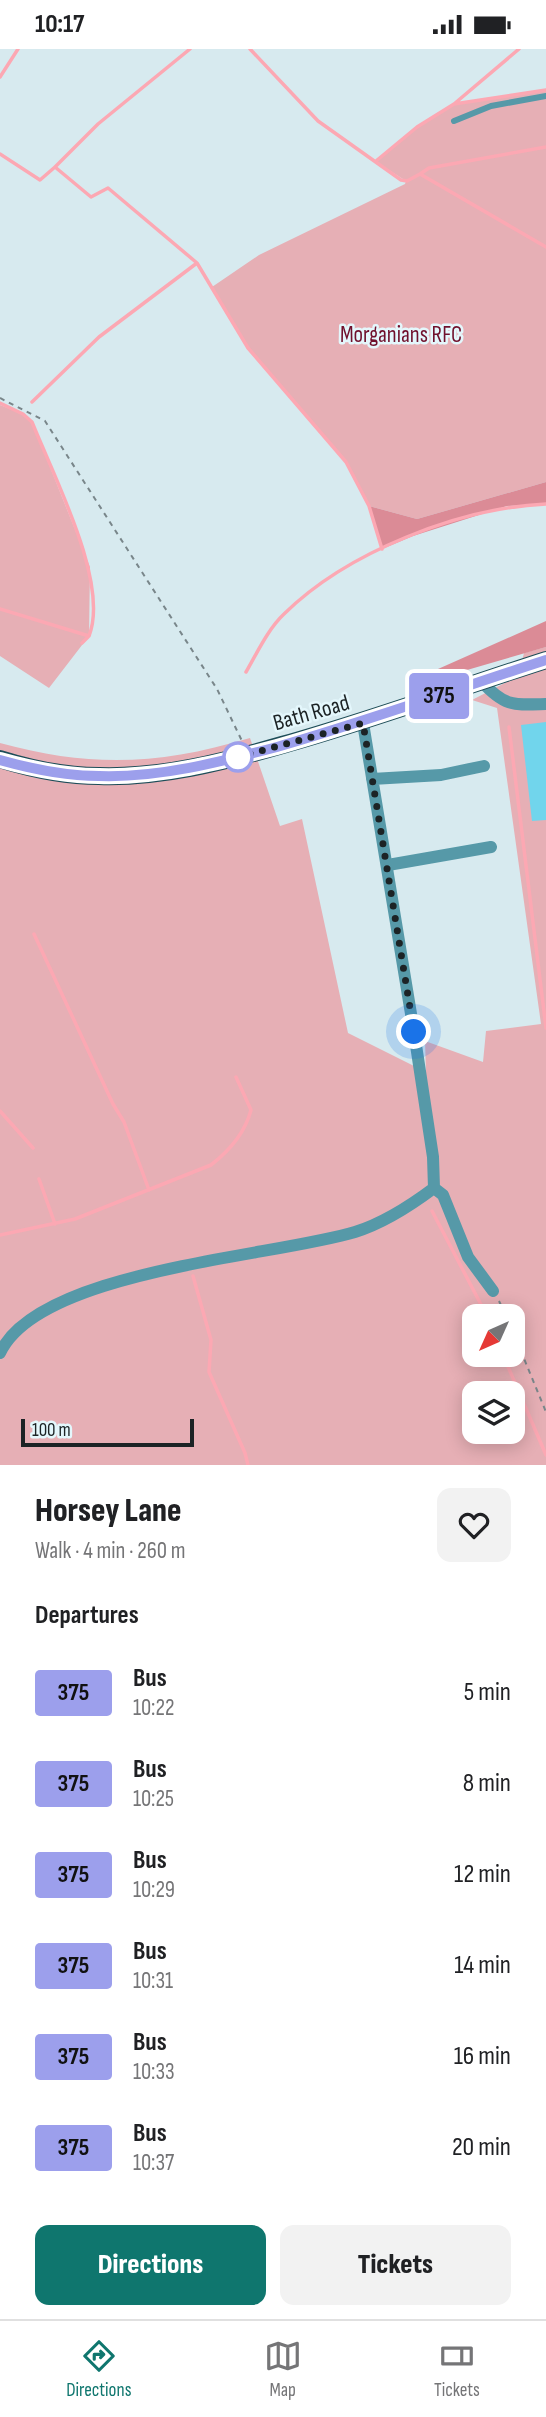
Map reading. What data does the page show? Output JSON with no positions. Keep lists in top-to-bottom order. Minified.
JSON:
{"streets":{"main road":["Bath Road"]},"parks":["Morganians RFC"],"lines":["bus line 375"],"scale_bar":"100 m","north":"bottom left","page":{"status":"10:17","on_map":"375","scale":"100 m","heading":[["Horsey Lane","Walk · 4 min · 260 m"],"Departures"],"list":[{"mark":"375","name":"Bus","note":"10:22","value":"5 min"},{"mark":"375","name":"Bus","note":"10:25","value":"8 min"},{"mark":"375","name":"Bus","note":"10:29","value":"12 min"},{"mark":"375","name":"Bus","note":"10:31","value":"14 min"},{"mark":"375","name":"Bus","note":"10:33","value":"16 min"},{"mark":"375","name":"Bus","note":"10:37","value":"20 min"}],"buttons":["Directions","Tickets"],"tabs":["Directions","Map","Tickets"]}}
